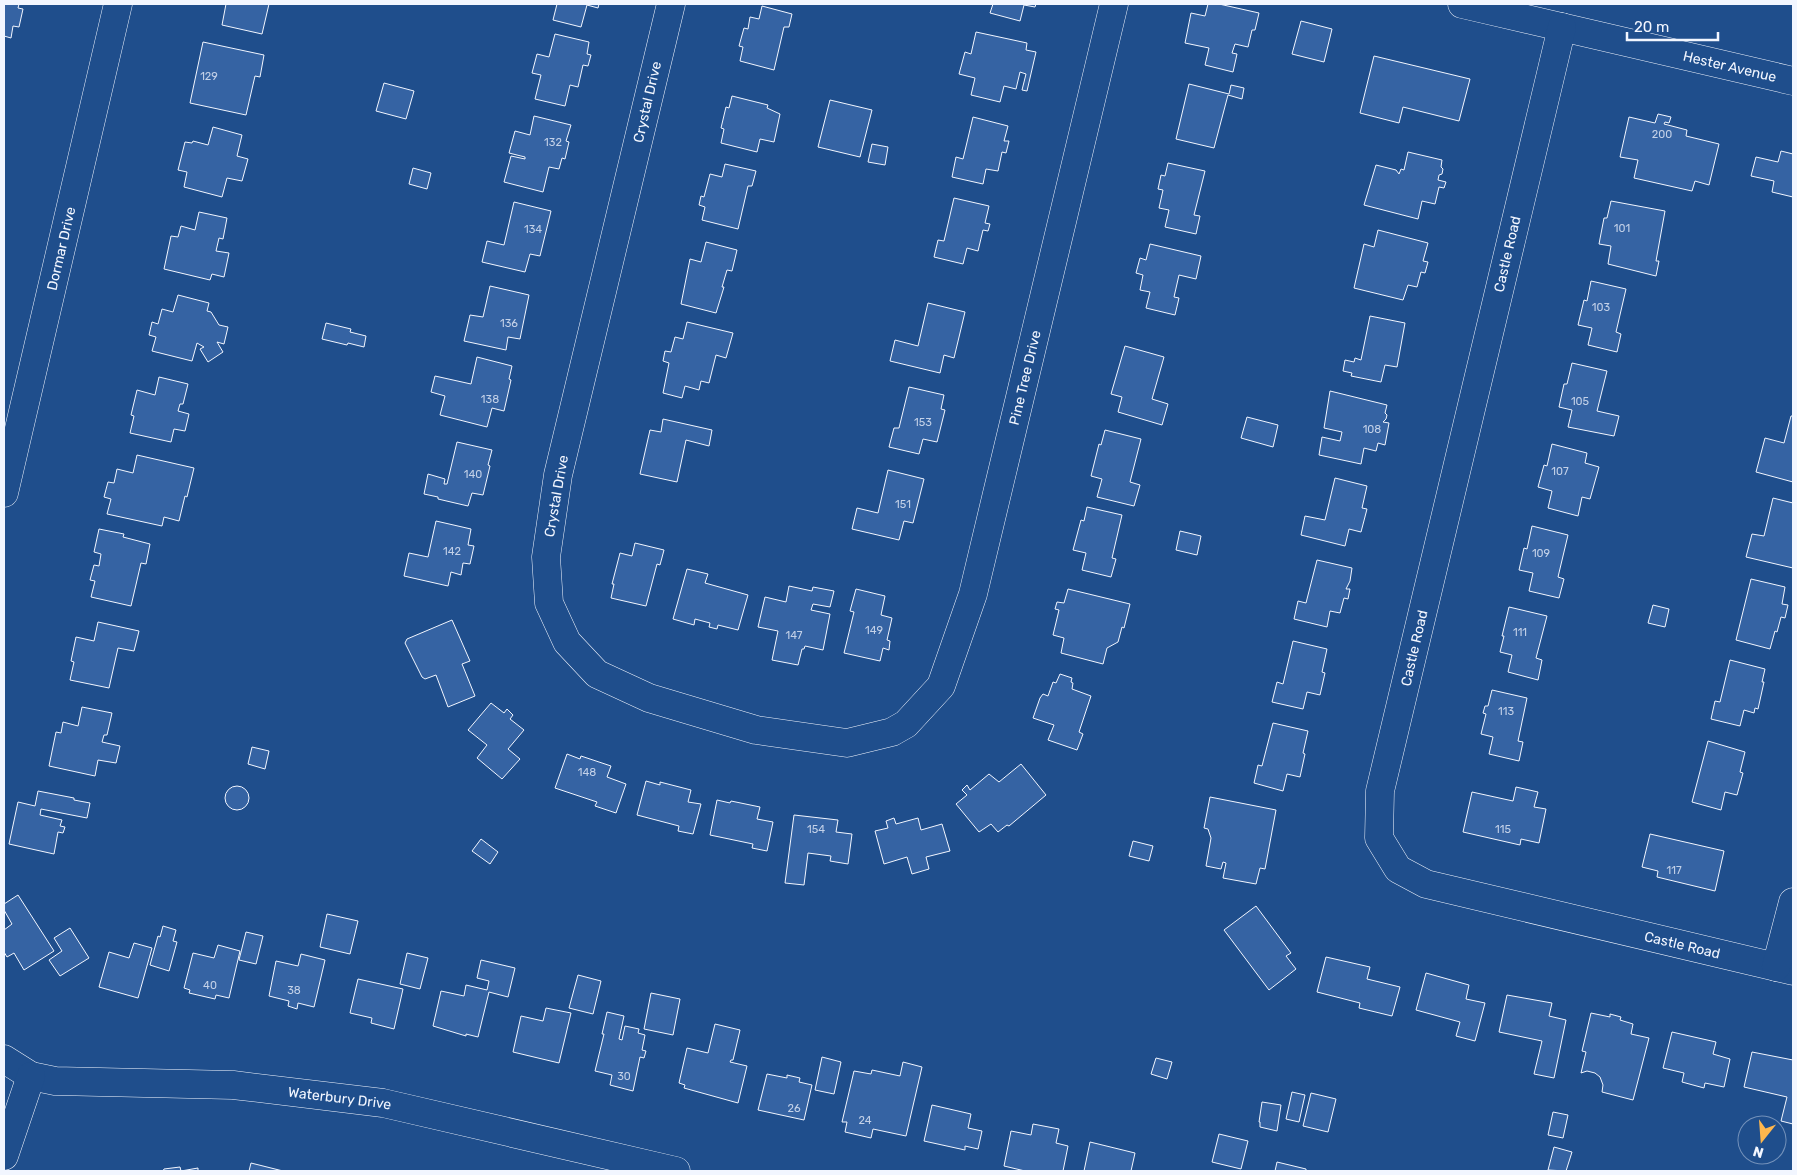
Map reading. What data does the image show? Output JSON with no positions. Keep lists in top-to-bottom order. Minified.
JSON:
{"streets":{"street":["Hester Avenue","Crystal Drive","Dormar Drive","Castle Road","Pine Tree Drive","Waterbury Drive"]},"crossings":[["Hester Avenue","Castle Road"],["Crystal Drive","Pine Tree Drive"]],"house_numbers":["129","200","132","101","134","103","136","138","105","153","108","107","140","151","142","109","149","111","147","113","148","154","115","117","40","38","30","26","24"],"scale_bar":"20 m","north":"bottom"}
